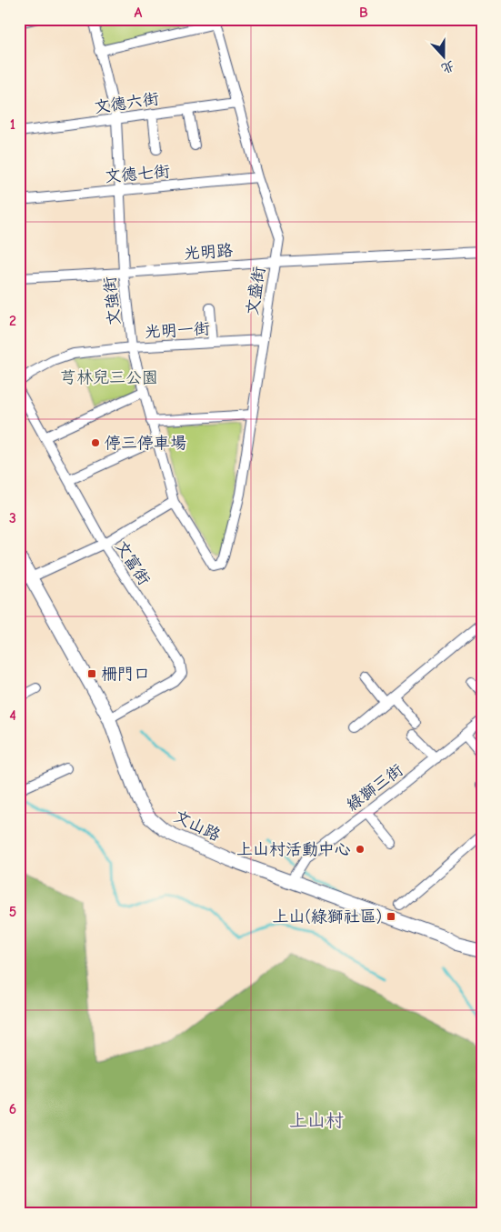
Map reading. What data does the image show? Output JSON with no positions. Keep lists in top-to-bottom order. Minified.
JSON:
{"streets":{"main road":["文山路"],"street":["文德六街","文德七街","光明路","文盛街","文強街","光明一街","文富街","綠獅三街"]},"crossings":[["文德六街","文盛街"],["文德六街","文強街"],["文德七街","文盛街"],["文德七街","文強街"],["光明路","文盛街"],["光明路","文強街"],["文盛街","文強街"],["文盛街","光明一街"],["文強街","光明一街"],["文富街","文山路"],["綠獅三街","文山路"]],"districts":["上山村"],"parks":["芎林兒三公園"],"places":{"other":["停三停車場","上山村活動中心"],"transit":["柵門口","上山(綠獅社區)"]},"north":"bottom","grid":{"columns":["A","B"],"rows":["1","2","3","4","5","6"]}}
